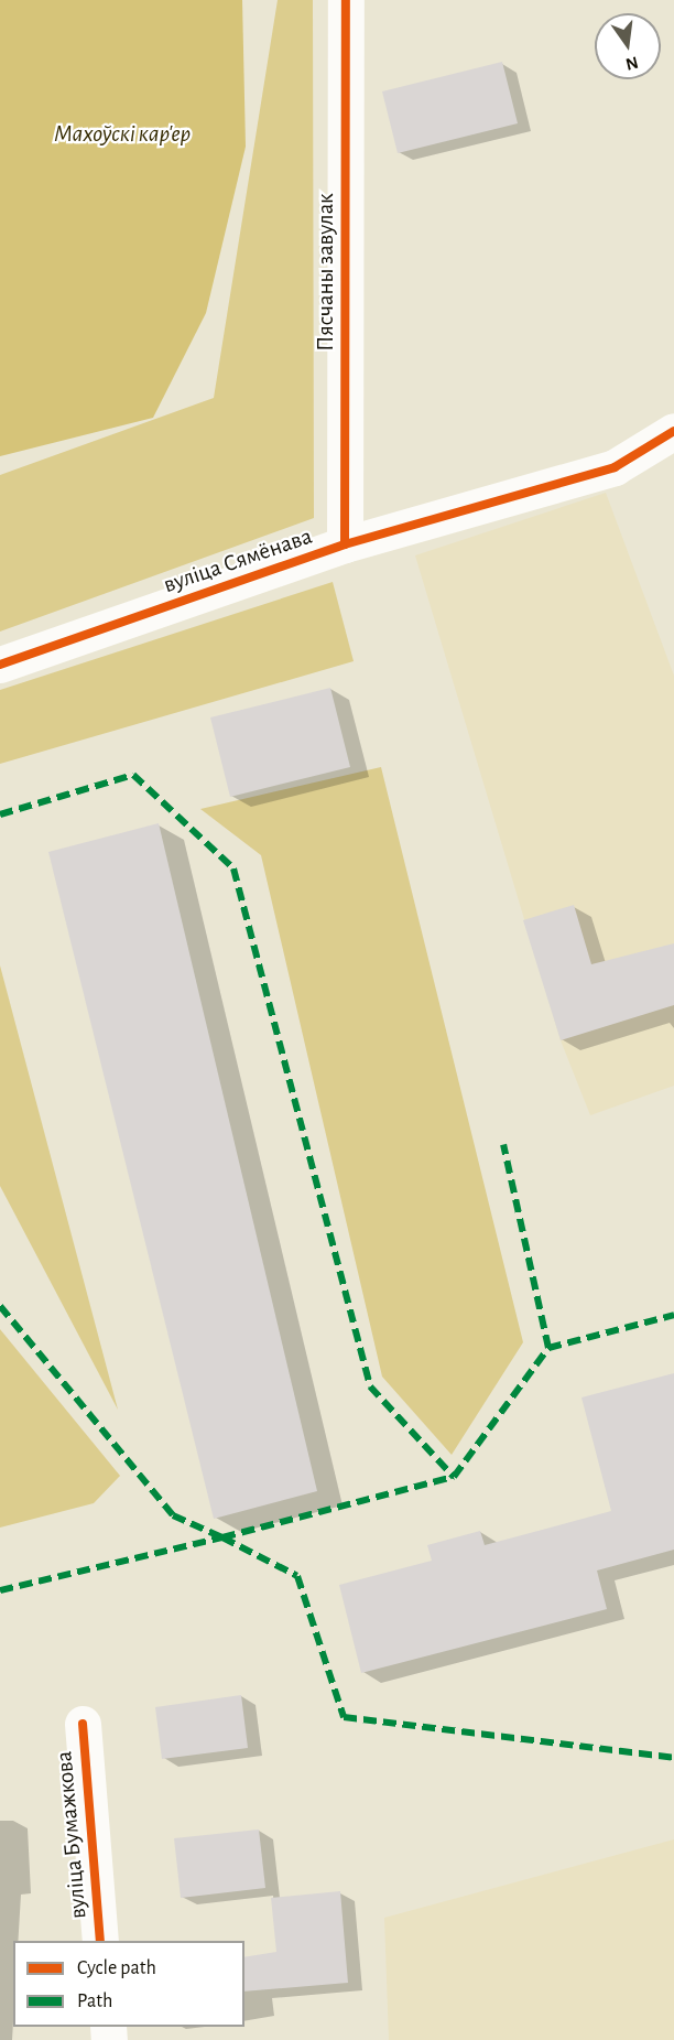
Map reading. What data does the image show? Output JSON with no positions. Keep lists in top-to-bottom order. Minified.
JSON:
{"streets":{"street":["Пясчаны завулак","вуліца Сямёнава","вуліца Бумажкова"]},"crossings":[["Пясчаны завулак","вуліца Сямёнава"]],"water":["Махоўскі кар'ер"],"legend":["Cycle path","Path"],"north":"bottom"}
